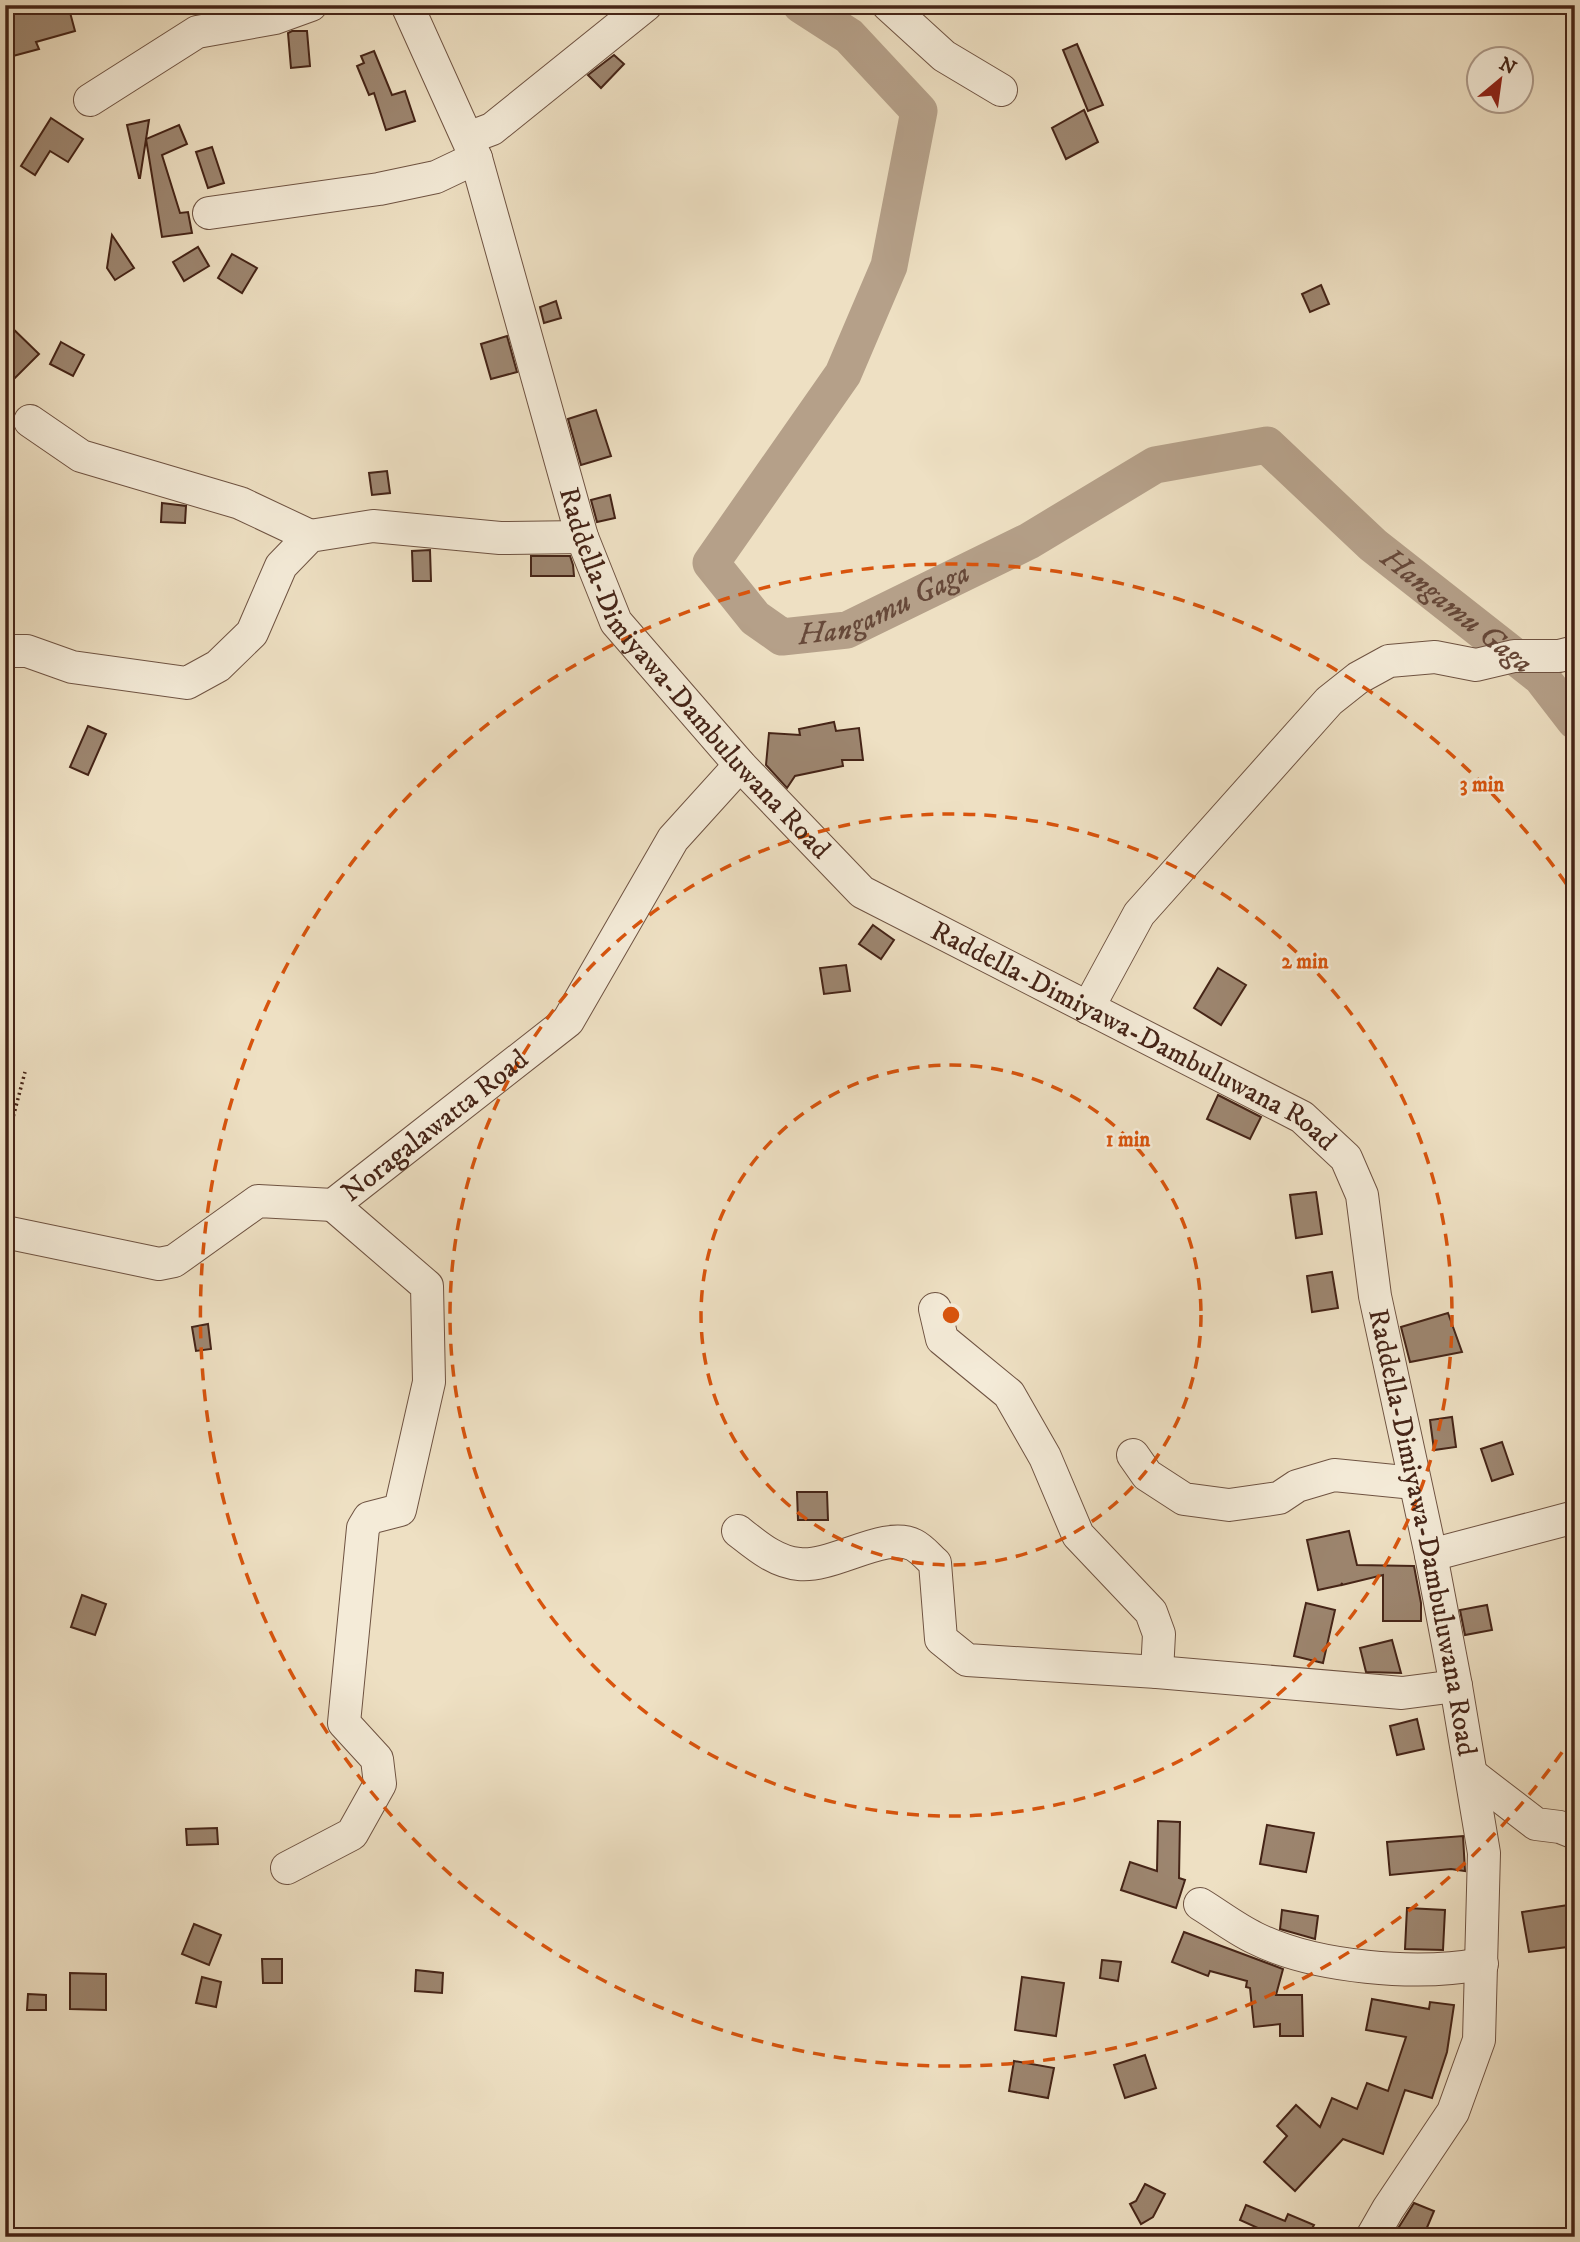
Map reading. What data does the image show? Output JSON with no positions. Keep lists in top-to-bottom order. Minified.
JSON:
{"streets":{"street":["Raddella-Dimiyawa-Dambuluwana Road","Noragalawatta Road"]},"crossings":[["Raddella-Dimiyawa-Dambuluwana Road","Noragalawatta Road"]],"water":["Hangamu Gaga"],"north":"top right","rings":["3 min","2 min","1 min"]}
